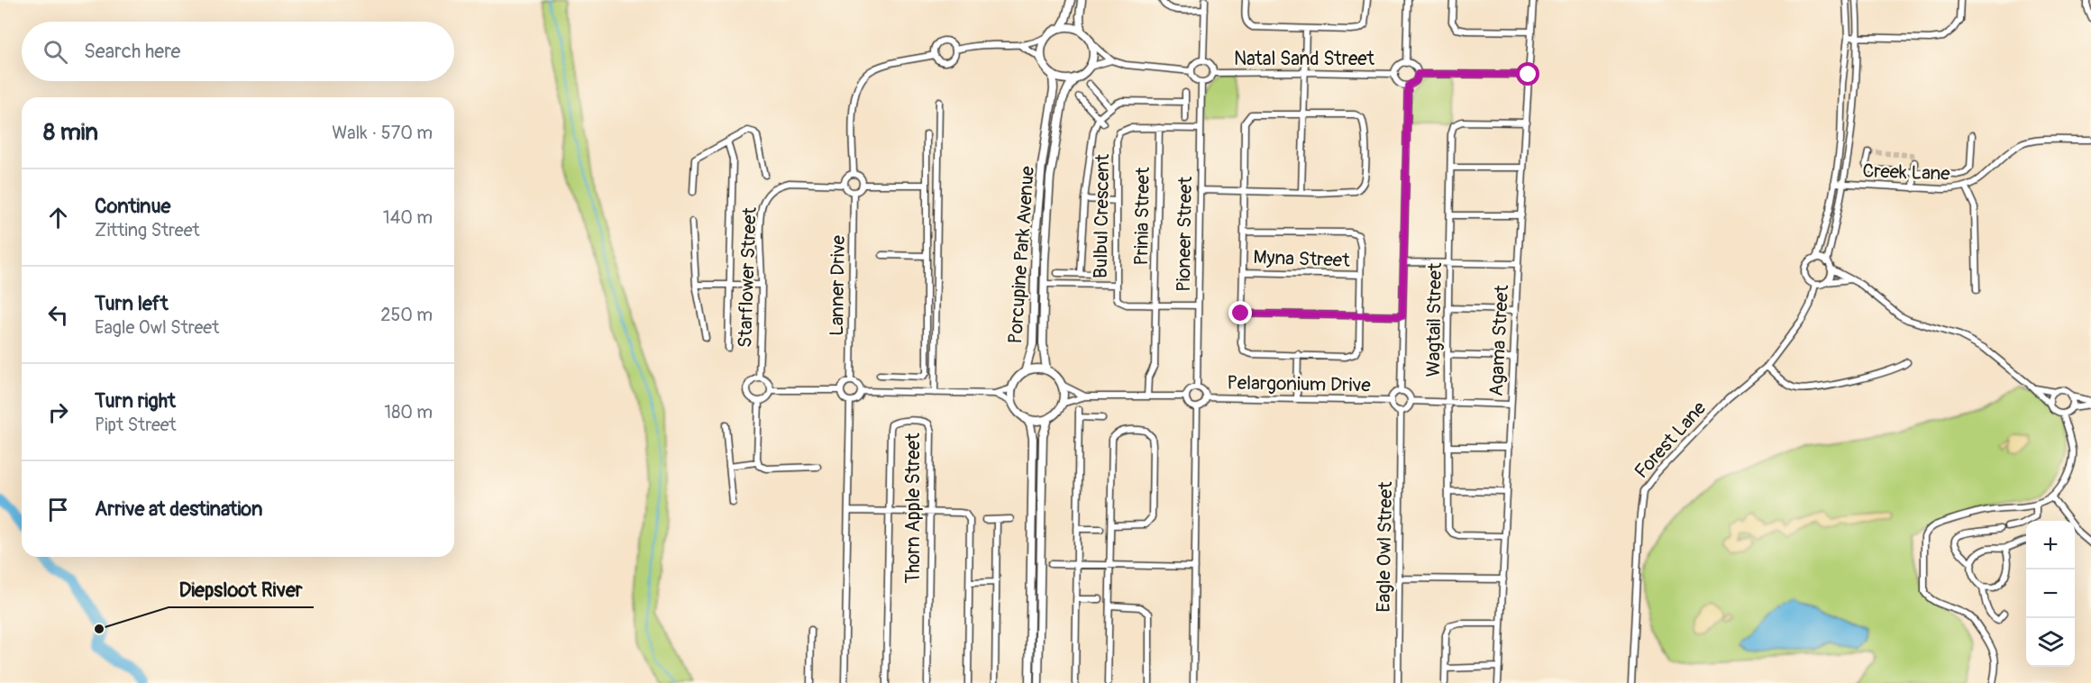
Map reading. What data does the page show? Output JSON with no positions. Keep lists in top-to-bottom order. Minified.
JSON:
{"streets":{"street":["Natal Sand Street","Creek Lane","Bulbul Crescent","Prinia Street","Pioneer Street","Porcupine Park Avenue","Myna Street","Starflower Street","Lanner Drive","Wagtail Street","Agama Street","Pelargonium Drive","Forest Lane","Thorn Apple Street","Eagle Owl Street"]},"crossings":[["Natal Sand Street","Pioneer Street"],["Bulbul Crescent","Prinia Street"],["Bulbul Crescent","Pioneer Street"],["Pioneer Street","Pelargonium Drive"],["Starflower Street","Lanner Drive"],["Wagtail Street","Agama Street"],["Pelargonium Drive","Eagle Owl Street"]],"places":["Diepsloot River"],"page":{"search":"Search here","heading":["8 min","Walk · 570 m"],"list":[["Continue","Zitting Street","140 m"],["Turn left","Eagle Owl Street","250 m"],["Turn right","Pipt Street","180 m"],"Arrive at destination"],"map_buttons":["+","−"]}}
